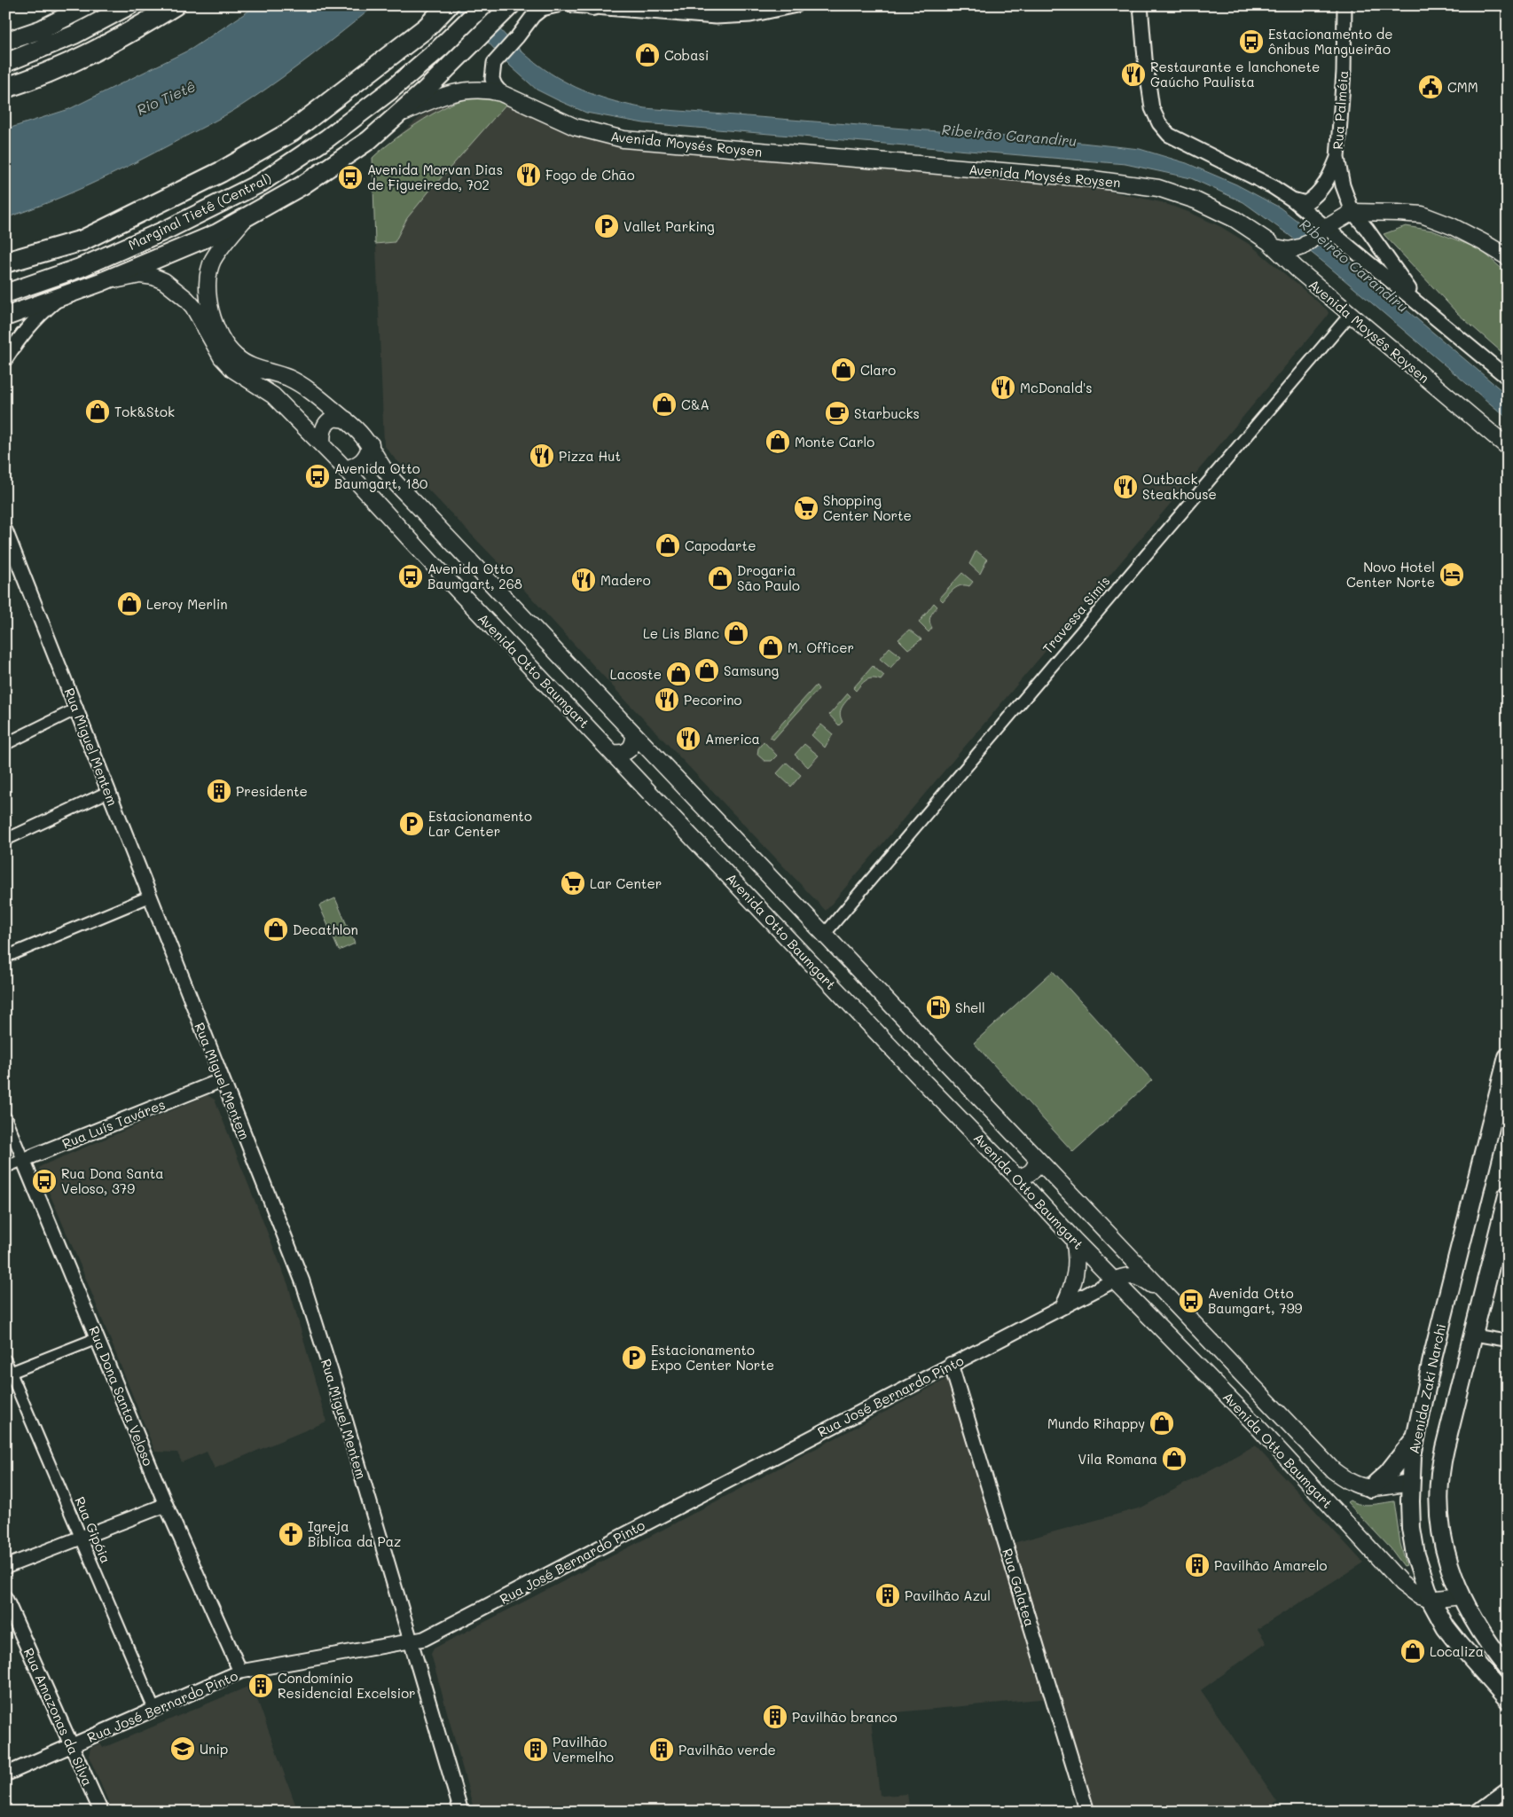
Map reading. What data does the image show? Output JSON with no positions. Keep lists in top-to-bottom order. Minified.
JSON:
{"streets":{"main road":["Avenida Moysés Roysen","Marginal Tietê (Central)","Avenida Otto Baumgart","Avenida Zaki Narchi"],"street":["Rua Palméia","Travessa Simis","Rua Miguel Mentem","Rua Luís Taváres","Rua Dona Santa Veloso","Rua José Bernardo Pinto","Rua Gipóia","Rua Galatea","Rua Amazonas da Silva"]},"crossings":[["Avenida Moysés Roysen","Travessa Simis"],["Travessa Simis","Avenida Otto Baumgart"],["Avenida Otto Baumgart","Avenida Zaki Narchi"],["Avenida Otto Baumgart","Rua José Bernardo Pinto"],["Rua Miguel Mentem","Rua Luís Taváres"],["Rua Miguel Mentem","Rua José Bernardo Pinto"],["Rua Luís Taváres","Rua Dona Santa Veloso"],["Rua Dona Santa Veloso","Rua José Bernardo Pinto"],["Rua José Bernardo Pinto","Rua Gipóia"],["Rua José Bernardo Pinto","Rua Galatea"],["Rua José Bernardo Pinto","Rua Amazonas da Silva"]],"water":["Rio Tietê","Ribeirão Carandiru"],"places":{"bus stop":["Estacionamento de ônibus Mangueirão","Avenida Morvan Dias de Figueiredo, 702","Avenida Otto Baumgart, 180","Avenida Otto Baumgart, 268","Rua Dona Santa Veloso, 379","Avenida Otto Baumgart, 799"],"shop":["Cobasi","Claro","C&A","Tok&Stok","Monte Carlo","Capodarte","Drogaria São Paulo","Leroy Merlin","Le Lis Blanc","M. Officer","Samsung","Lacoste","Decathlon","Mundo Rihappy","Vila Romana","Localiza"],"restaurant":["Restaurante e lanchonete Gaúcho Paulista","Fogo de Chão","McDonald's","Pizza Hut","Outback Steakhouse","Madero","Pecorino","America"],"public building":["CMM"],"parking":["Vallet Parking","Estacionamento Lar Center","Estacionamento Expo Center Norte"],"cafe":["Starbucks"],"supermarket":["Shopping Center Norte","Lar Center"],"hotel":["Novo Hotel Center Norte"],"building":["Presidente","Pavilhão Amarelo","Pavilhão Azul","Condomínio Residencial Excelsior","Pavilhão branco","Pavilhão Vermelho","Pavilhão verde"],"fuel station":["Shell"],"church":["Igreja Bíblica da Paz"],"school or university":["Unip"]}}
